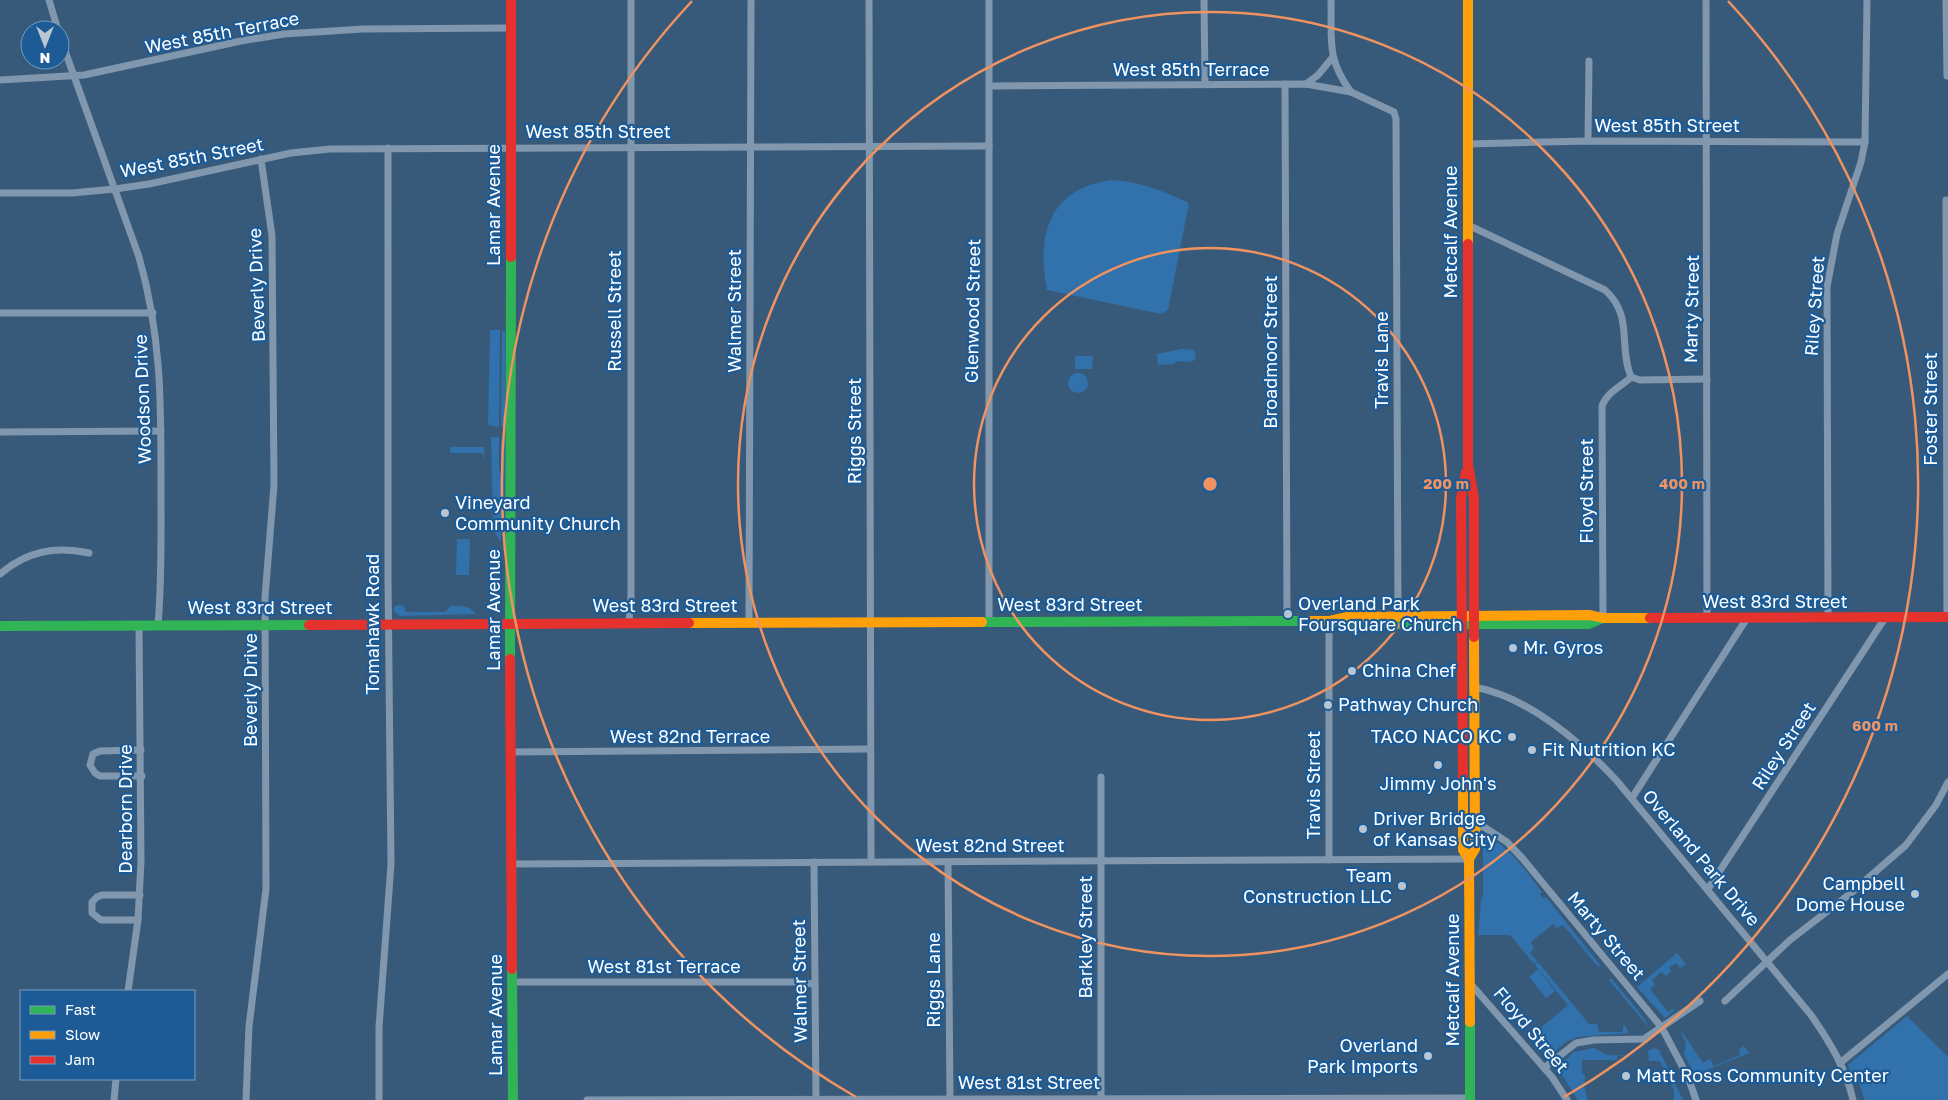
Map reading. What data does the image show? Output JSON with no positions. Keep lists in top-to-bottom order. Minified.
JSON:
{"streets":{"street":["West 85th Terrace","West 85th Street","Lamar Avenue","Metcalf Avenue","Beverly Drive","Riley Street","Marty Street","Russell Street","Walmer Street","Glenwood Street","Broadmoor Street","Travis Lane","Woodson Drive","Foster Street","Riggs Street","Floyd Street","West 83rd Street","Tomahawk Road","West 82nd Terrace","Travis Street","Dearborn Drive","West 82nd Street","Overland Park Drive","Barkley Street","West 81st Terrace","Riggs Lane","West 81st Street"]},"crossings":[["West 85th Terrace","Lamar Avenue"],["West 85th Terrace","Glenwood Street"],["West 85th Terrace","Broadmoor Street"],["West 85th Terrace","Travis Lane"],["West 85th Terrace","Woodson Drive"],["West 85th Street","Lamar Avenue"],["West 85th Street","Metcalf Avenue"],["West 85th Street","Beverly Drive"],["West 85th Street","Riley Street"],["West 85th Street","Marty Street"],["West 85th Street","Russell Street"],["West 85th Street","Walmer Street"],["West 85th Street","Glenwood Street"],["West 85th Street","Woodson Drive"],["West 85th Street","Riggs Street"],["West 85th Street","Tomahawk Road"],["Lamar Avenue","West 83rd Street"],["Lamar Avenue","West 82nd Terrace"],["Lamar Avenue","West 82nd Street"],["Lamar Avenue","West 81st Terrace"],["Metcalf Avenue","Marty Street"],["Metcalf Avenue","Floyd Street"],["Metcalf Avenue","West 83rd Street"],["Metcalf Avenue","West 82nd Street"],["Metcalf Avenue","Overland Park Drive"],["Metcalf Avenue","West 81st Street"],["Beverly Drive","West 83rd Street"],["Riley Street","West 83rd Street"],["Riley Street","Overland Park Drive"],["Marty Street","West 83rd Street"],["Russell Street","West 83rd Street"],["Walmer Street","West 83rd Street"],["Walmer Street","West 82nd Street"],["Walmer Street","West 81st Terrace"],["Walmer Street","West 81st Street"],["Glenwood Street","West 83rd Street"],["Broadmoor Street","West 83rd Street"],["Travis Lane","West 83rd Street"],["Woodson Drive","West 83rd Street"],["Foster Street","West 83rd Street"],["Riggs Street","West 83rd Street"],["Riggs Street","West 82nd Terrace"],["Riggs Street","West 82nd Street"],["Floyd Street","West 83rd Street"],["West 83rd Street","Tomahawk Road"],["West 83rd Street","Travis Street"],["West 83rd Street","Dearborn Drive"],["Travis Street","West 82nd Street"],["West 82nd Street","Barkley Street"],["West 82nd Street","Riggs Lane"],["Barkley Street","West 81st Street"],["Riggs Lane","West 81st Street"]],"places":["Vineyard Community Church","Overland Park Foursquare Church","Mr. Gyros","China Chef","Pathway Church","TACO NACO KC","Fit Nutrition KC","Jimmy John's","Driver Bridge of Kansas City","Team Construction LLC","Campbell Dome House","Overland Park Imports","Matt Ross Community Center"],"legend":["Fast","Slow","Jam"],"north":"bottom","rings":["200 m","400 m","600 m"]}
